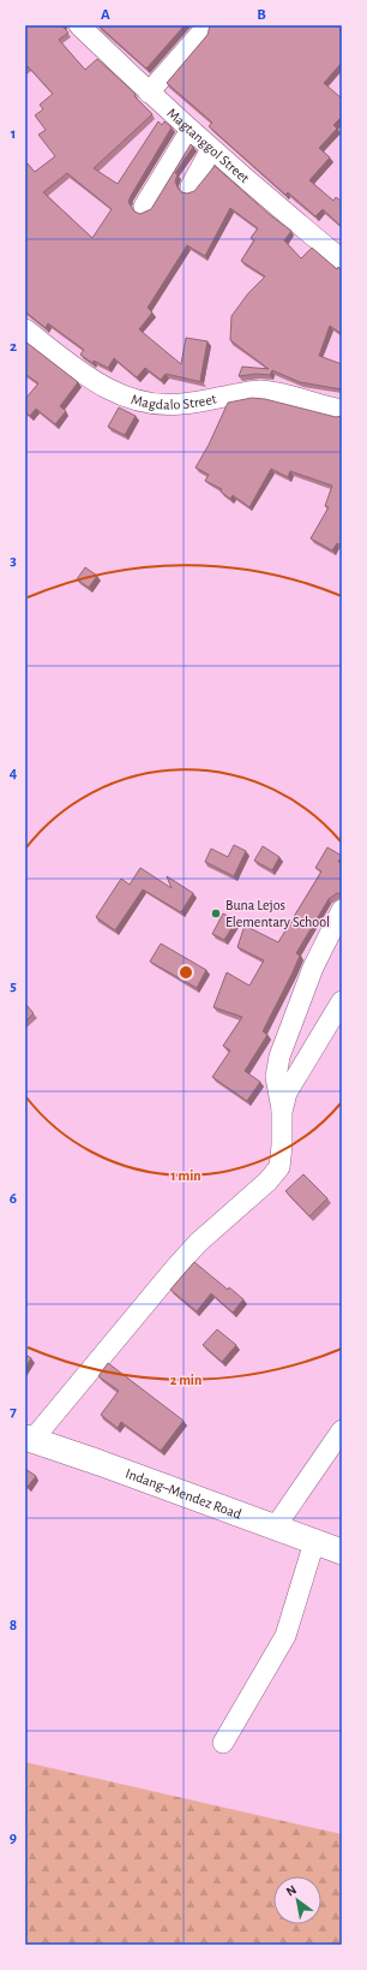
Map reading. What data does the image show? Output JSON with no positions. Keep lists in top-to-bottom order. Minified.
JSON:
{"streets":{"main road":["Indang–Mendez Road"],"street":["Magtanggol Street","Magdalo Street"]},"places":["Buna Lejos Elementary School"],"north":"top left","grid":{"columns":["A","B"],"rows":["1","2","3","4","5","6","7","8","9"]},"rings":["1 min","2 min"]}
